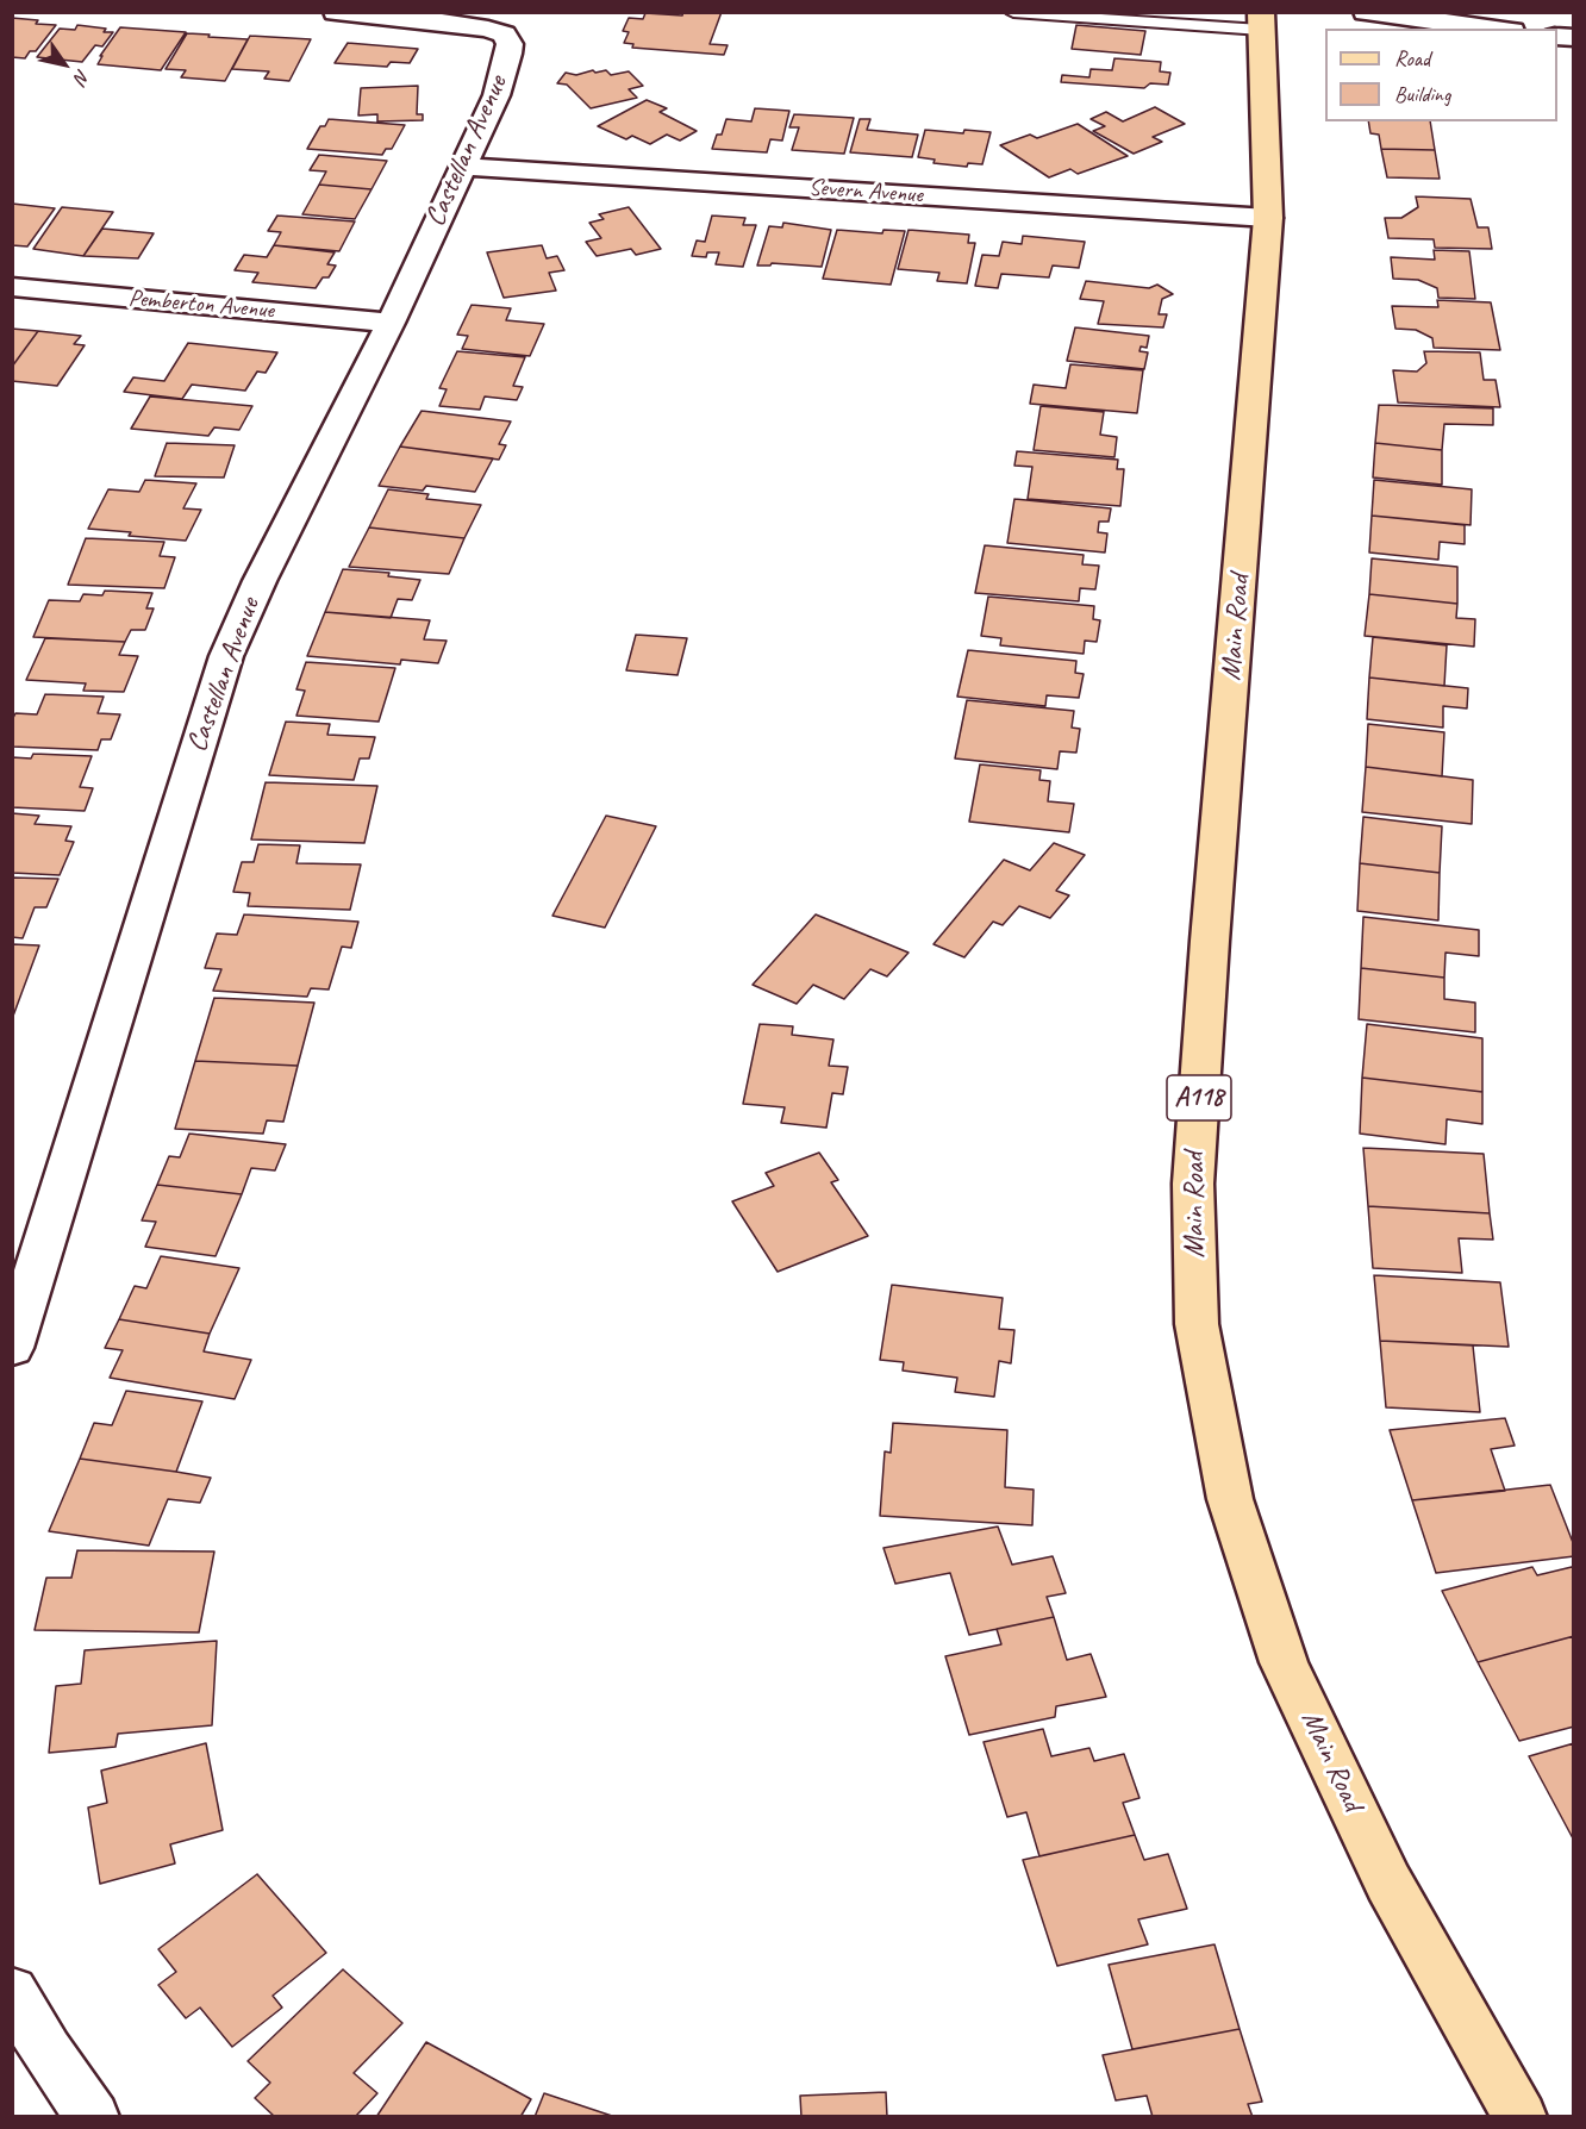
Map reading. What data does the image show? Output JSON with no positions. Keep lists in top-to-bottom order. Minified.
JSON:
{"streets":{"main road":["Main Road","A118"],"street":["Castellan Avenue","Severn Avenue","Pemberton Avenue"]},"crossings":[["Castellan Avenue","Severn Avenue"],["Castellan Avenue","Pemberton Avenue"],["Severn Avenue","Main Road"]],"legend":["Road","Building"],"north":"bottom right"}
